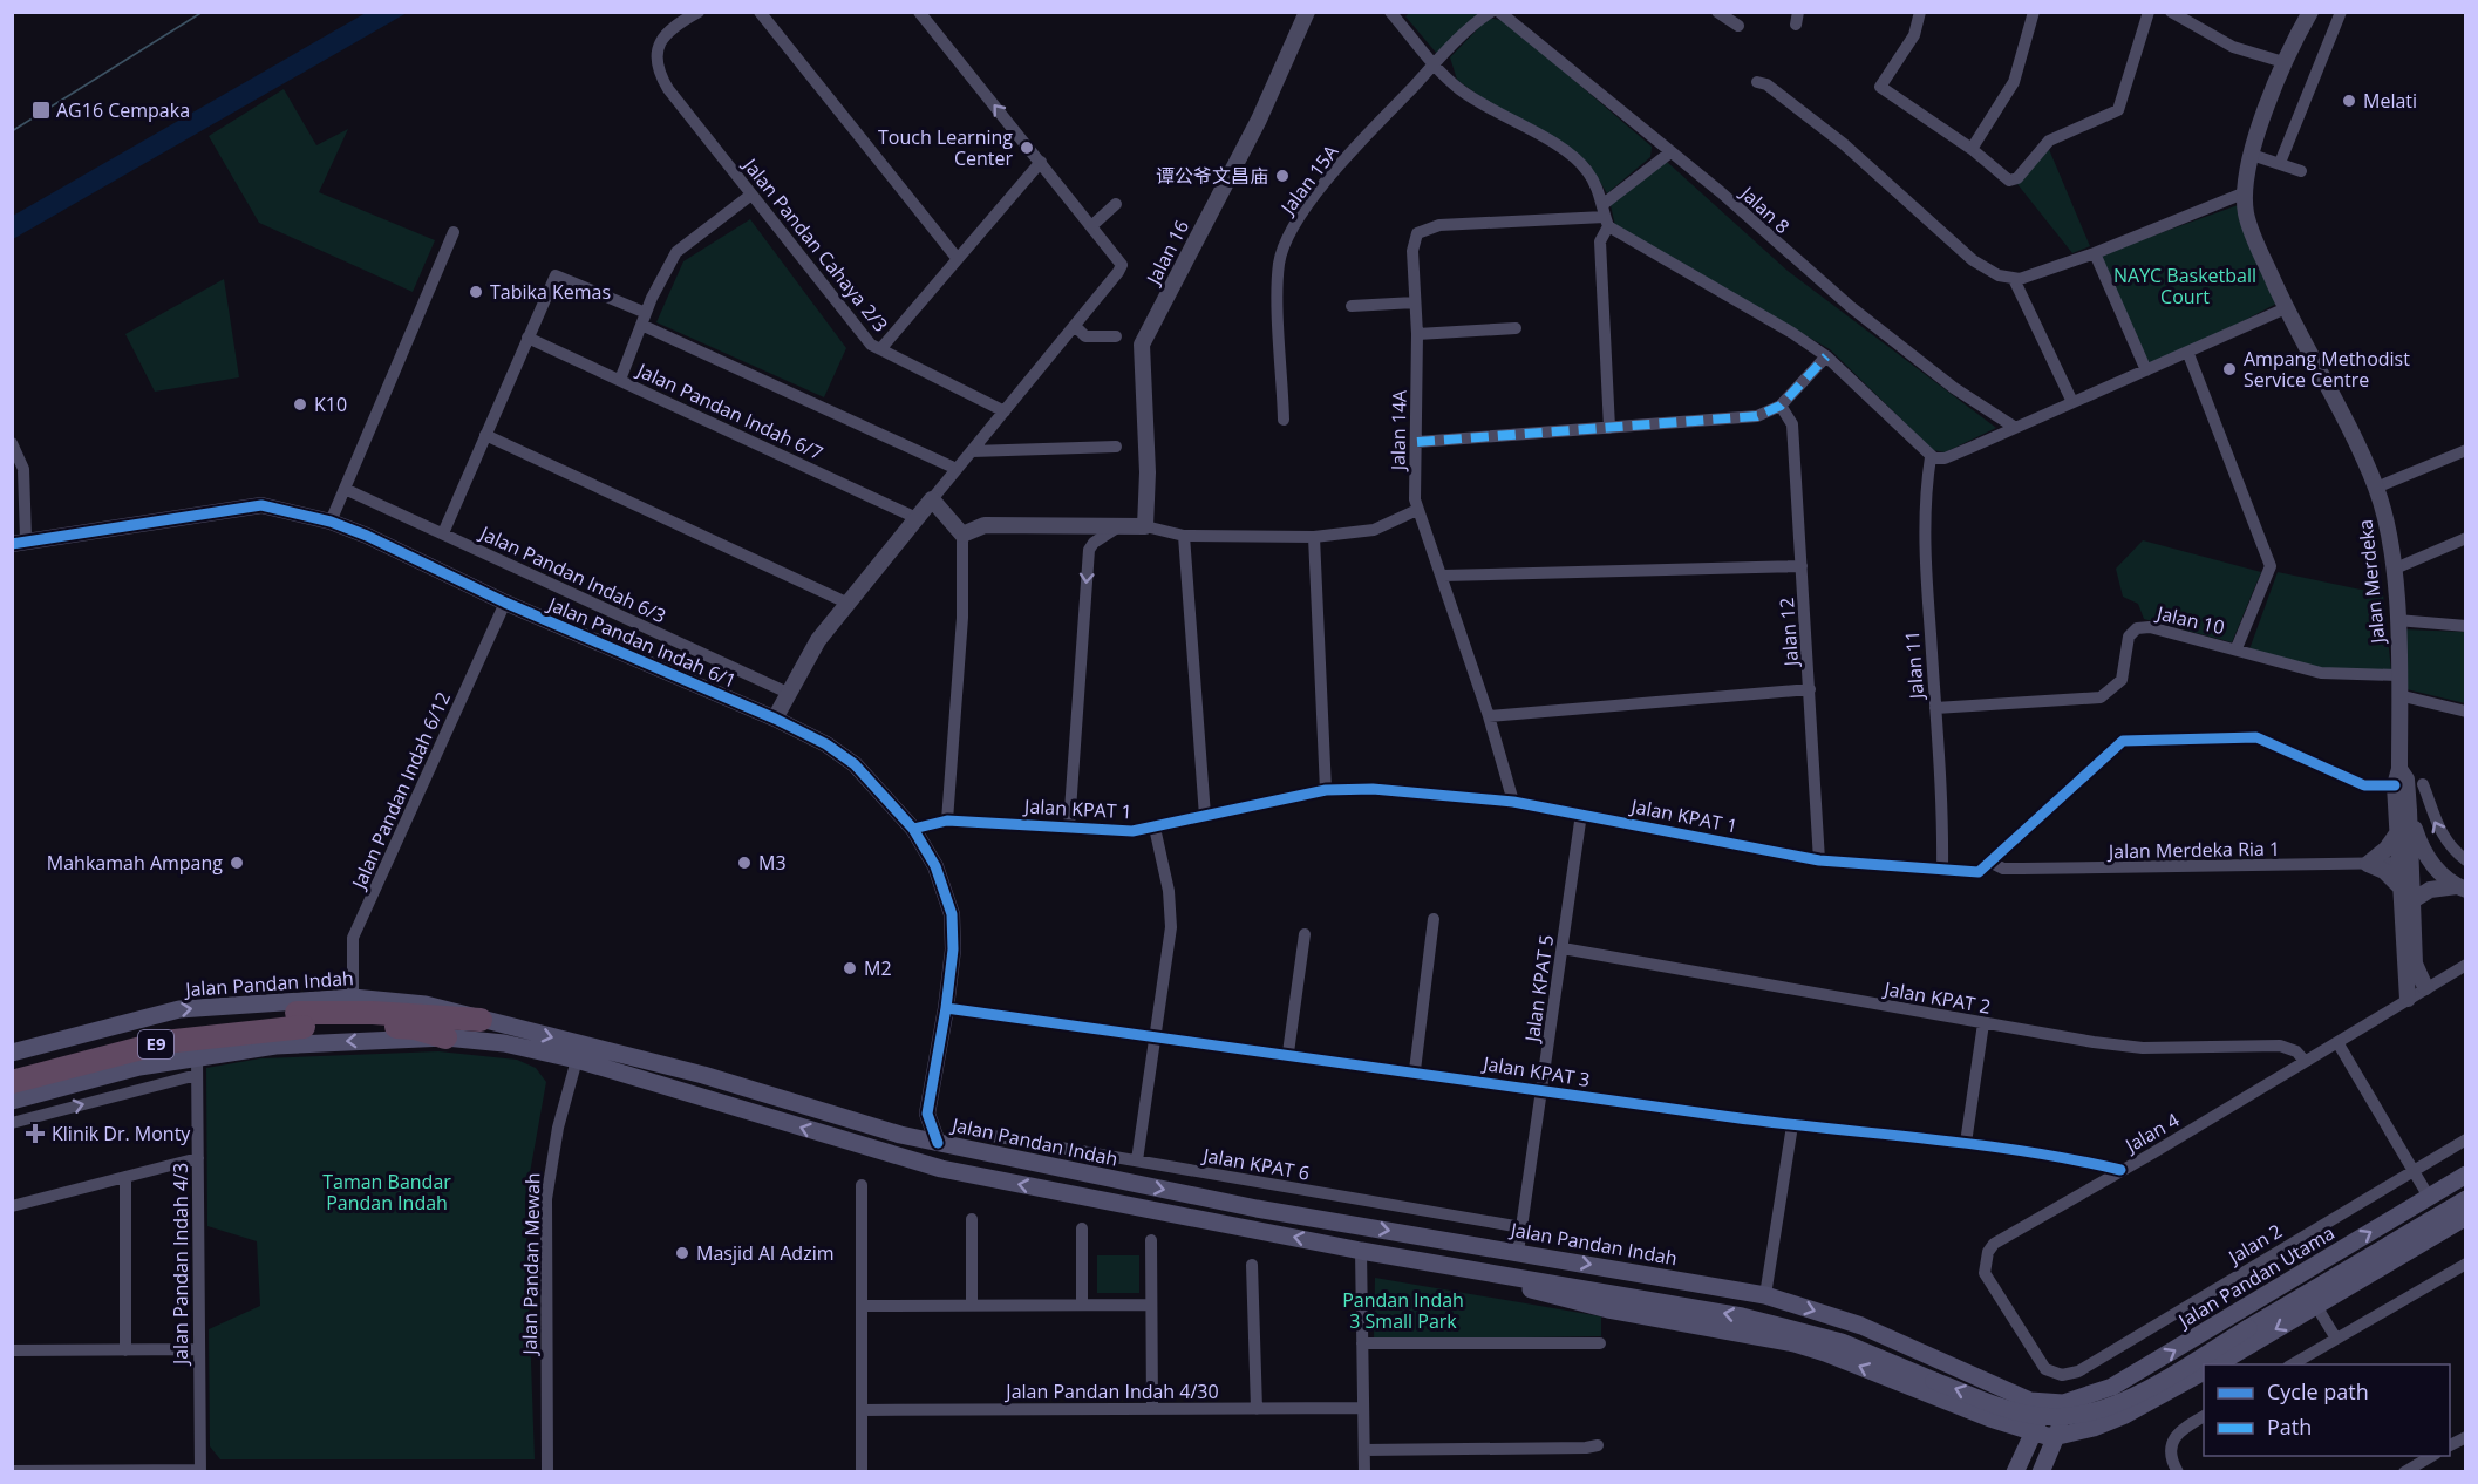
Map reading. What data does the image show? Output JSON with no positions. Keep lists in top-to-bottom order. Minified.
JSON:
{"streets":{"highway":["E9"],"main road":["Jalan Pandan Indah","Jalan Pandan Utama"],"street":["Jalan 15A","Jalan 8","Jalan Pandan Cahaya 2/3","Jalan 16","Jalan Pandan Indah 6/7","Jalan 14A","Jalan Pandan Indah 6/3","Jalan Merdeka","Jalan 10","Jalan 12","Jalan Pandan Indah 6/1","Jalan 11","Jalan Pandan Indah 6/12","Jalan KPAT 1","Jalan Merdeka Ria 1","Jalan KPAT 5","Jalan KPAT 2","Jalan KPAT 3","Jalan 4","Jalan KPAT 6","Jalan 2","Jalan Pandan Indah 4/3","Jalan Pandan Mewah","Jalan Pandan Indah 4/30"]},"crossings":[["Jalan 15A","Jalan 8"],["Jalan 14A","Jalan KPAT 1"],["Jalan Merdeka","Jalan 10"],["Jalan Merdeka","Jalan KPAT 1"],["Jalan Merdeka","Jalan Merdeka Ria 1"],["Jalan Merdeka","Jalan 4"],["Jalan 10","Jalan 11"],["Jalan 12","Jalan KPAT 1"],["Jalan Pandan Indah 6/1","Jalan Pandan Indah 6/12"],["Jalan Pandan Indah 6/1","Jalan KPAT 1"],["Jalan Pandan Indah 6/1","Jalan Pandan Indah"],["Jalan Pandan Indah 6/1","Jalan KPAT 3"],["Jalan 11","Jalan KPAT 1"],["Jalan Pandan Indah 6/12","Jalan Pandan Indah"],["Jalan KPAT 1","Jalan Merdeka Ria 1"],["Jalan KPAT 1","Jalan KPAT 5"],["Jalan Pandan Indah","Jalan KPAT 5"],["Jalan Pandan Indah","E9"],["Jalan Pandan Indah","Jalan Pandan Utama"],["Jalan KPAT 5","Jalan KPAT 2"],["Jalan KPAT 5","Jalan KPAT 3"],["Jalan KPAT 5","Jalan KPAT 6"],["Jalan KPAT 2","Jalan 4"],["Jalan KPAT 3","Jalan 4"],["Jalan 4","Jalan 2"]],"parks":["NAYC Basketball Court","Taman Bandar Pandan Indah","Pandan Indah 3 Small Park"],"places":{"other":["Melati","Touch Learning Center","谭公爷文昌庙","Tabika Kemas","Ampang Methodist Service Centre","K10","Mahkamah Ampang","M3","M2","Masjid Al Adzim"],"transit":["AG16 Cempaka"],"health":["Klinik Dr. Monty"]},"legend":["Cycle path","Path"]}
